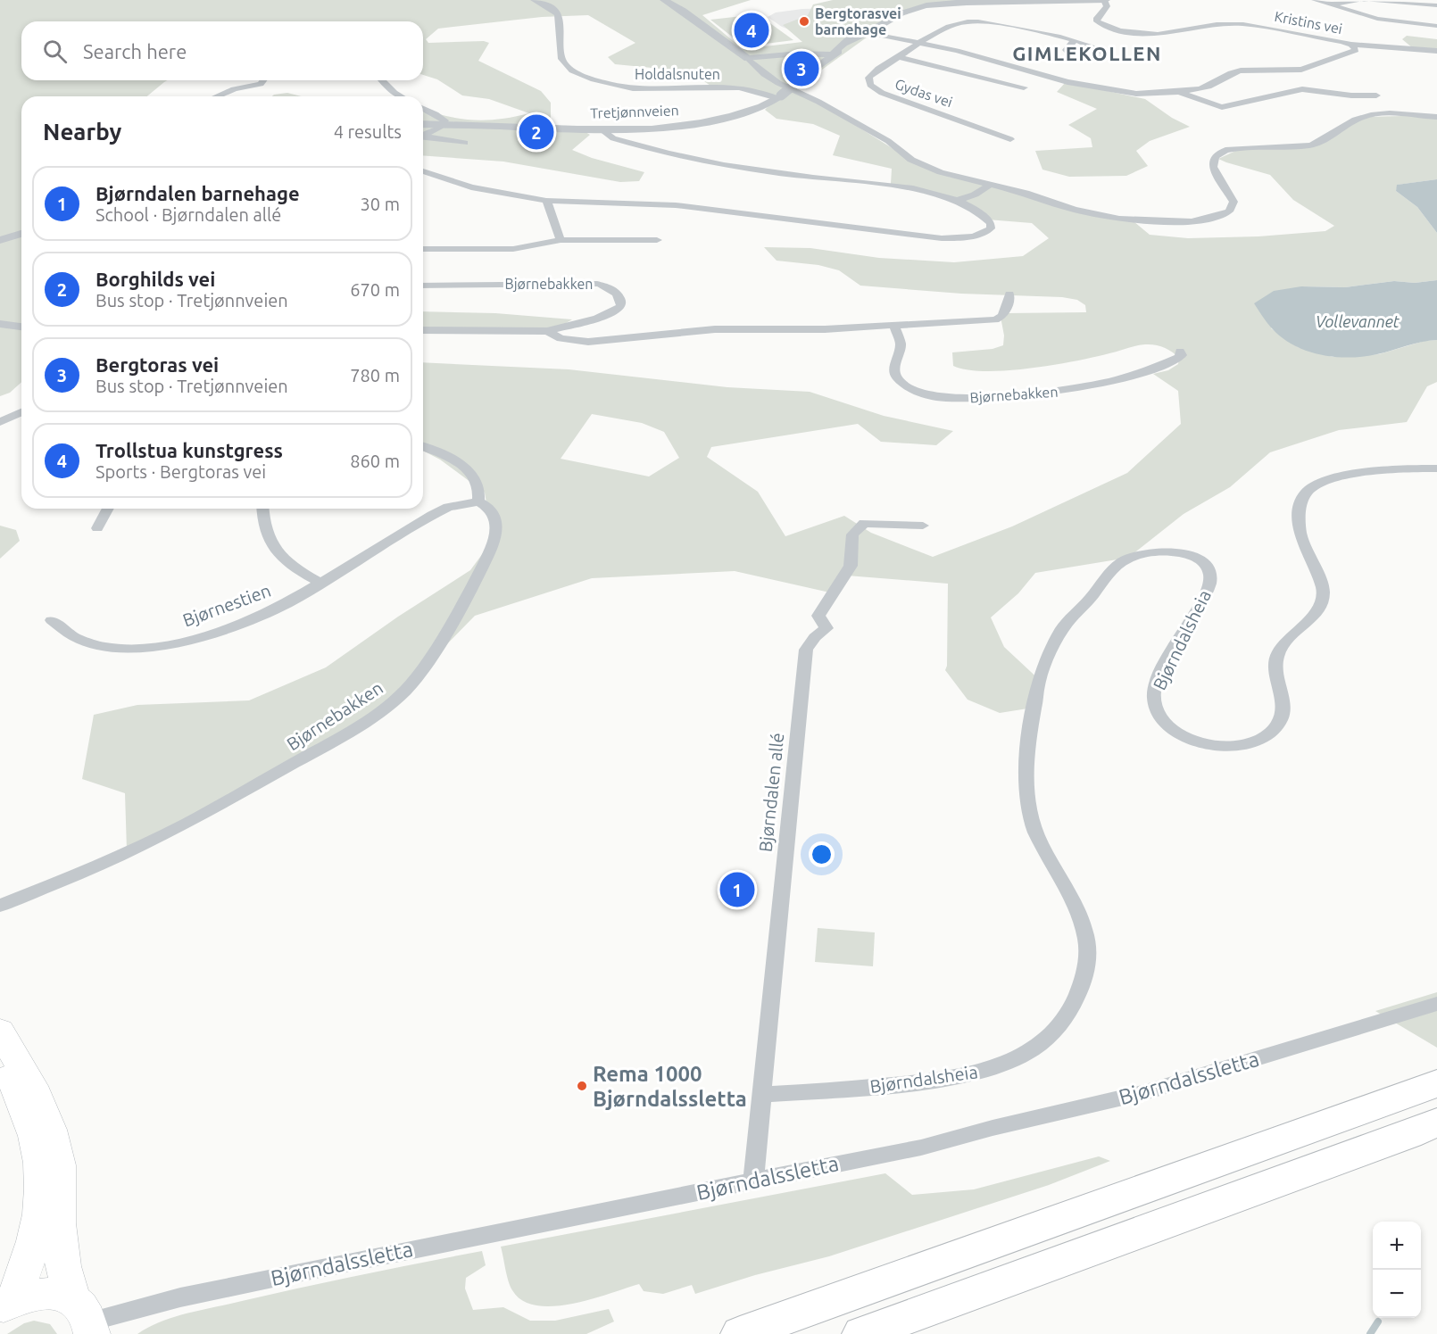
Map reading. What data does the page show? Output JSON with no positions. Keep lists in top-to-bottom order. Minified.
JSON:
{"streets":{"street":["Kristins vei","Holdalsnuten","Gydas vei","Tretjønnveien","Bjørnebakken","Bjørnestien","Bjørndalsheia","Bjørndalen allé","Bjørndalssletta"]},"crossings":[["Kristins vei","Gydas vei"],["Kristins vei","Tretjønnveien"],["Holdalsnuten","Tretjønnveien"],["Bjørnebakken","Bjørnestien"],["Bjørndalsheia","Bjørndalen allé"],["Bjørndalen allé","Bjørndalssletta"]],"districts":["GIMLEKOLLEN"],"water":["Vollevannet"],"places":["Bergtorasvei barnehage","Rema 1000 Bjørndalssletta"],"page":{"pins":["4","3","2","1"],"search":"Search here","heading":["Nearby","4 results"],"list":[{"mark":"1","name":"Bjørndalen barnehage","note":"School · Bjørndalen allé","value":"30 m"},{"mark":"2","name":"Borghilds vei","note":"Bus stop · Tretjønnveien","value":"670 m"},{"mark":"3","name":"Bergtoras vei","note":"Bus stop · Tretjønnveien","value":"780 m"},{"mark":"4","name":"Trollstua kunstgress","note":"Sports · Bergtoras vei","value":"860 m"}],"map_buttons":["+","−"]}}
